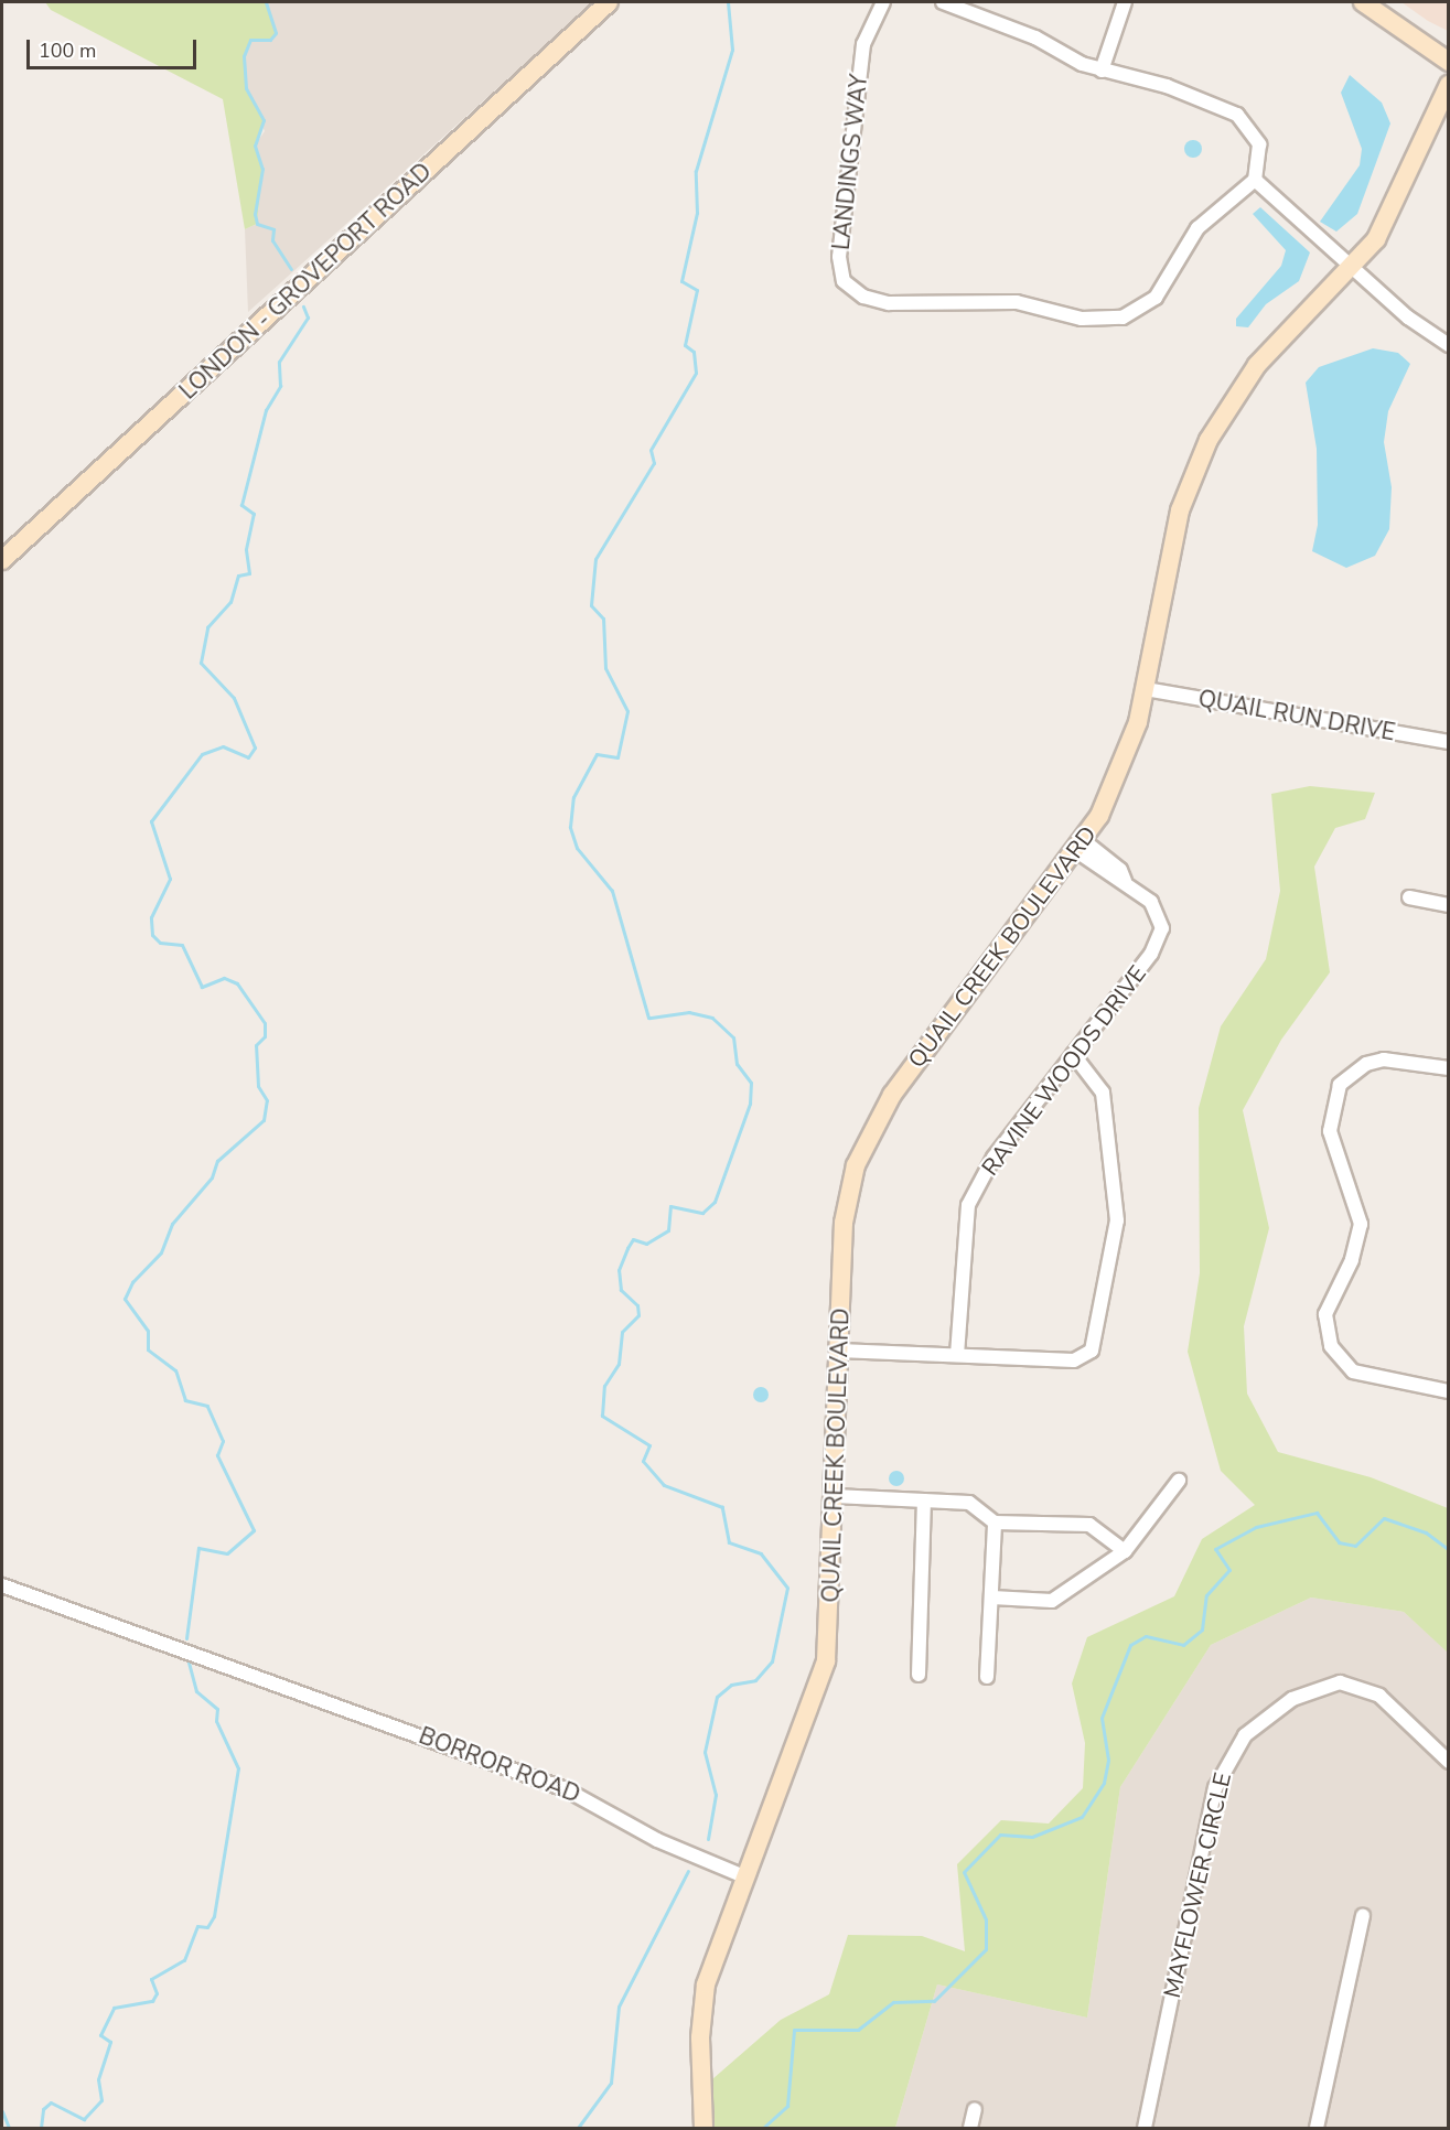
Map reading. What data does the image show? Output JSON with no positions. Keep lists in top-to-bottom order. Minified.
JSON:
{"streets":{"street":["LANDINGS WAY","LONDON - GROVEPORT ROAD","QUAIL RUN DRIVE","QUAIL CREEK BOULEVARD","RAVINE WOODS DRIVE","BORROR ROAD","MAYFLOWER CIRCLE"]},"crossings":[["QUAIL RUN DRIVE","QUAIL CREEK BOULEVARD"],["QUAIL CREEK BOULEVARD","RAVINE WOODS DRIVE"],["QUAIL CREEK BOULEVARD","BORROR ROAD"]],"scale_bar":"100 m"}
